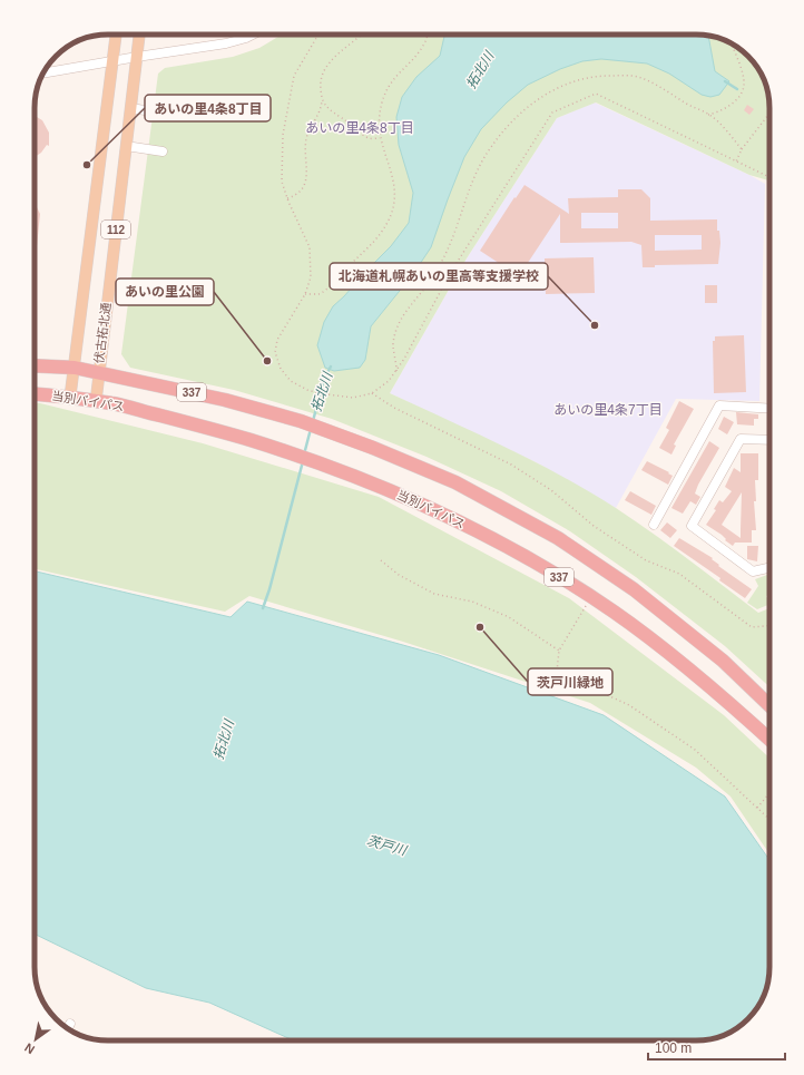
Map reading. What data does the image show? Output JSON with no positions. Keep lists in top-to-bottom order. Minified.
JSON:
{"streets":{"highway":["337","当別バイパス"],"main road":["112","伏古拓北通"]},"crossings":[["伏古拓北通","337"],["伏古拓北通","当別バイパス"]],"districts":["あいの里4条8丁目","あいの里4条7丁目"],"water":["拓北川","茨戸川"],"places":["あいの里4条8丁目","北海道札幌あいの里高等支援学校","あいの里公園","茨戸川緑地"],"scale_bar":"100 m","north":"bottom left"}
